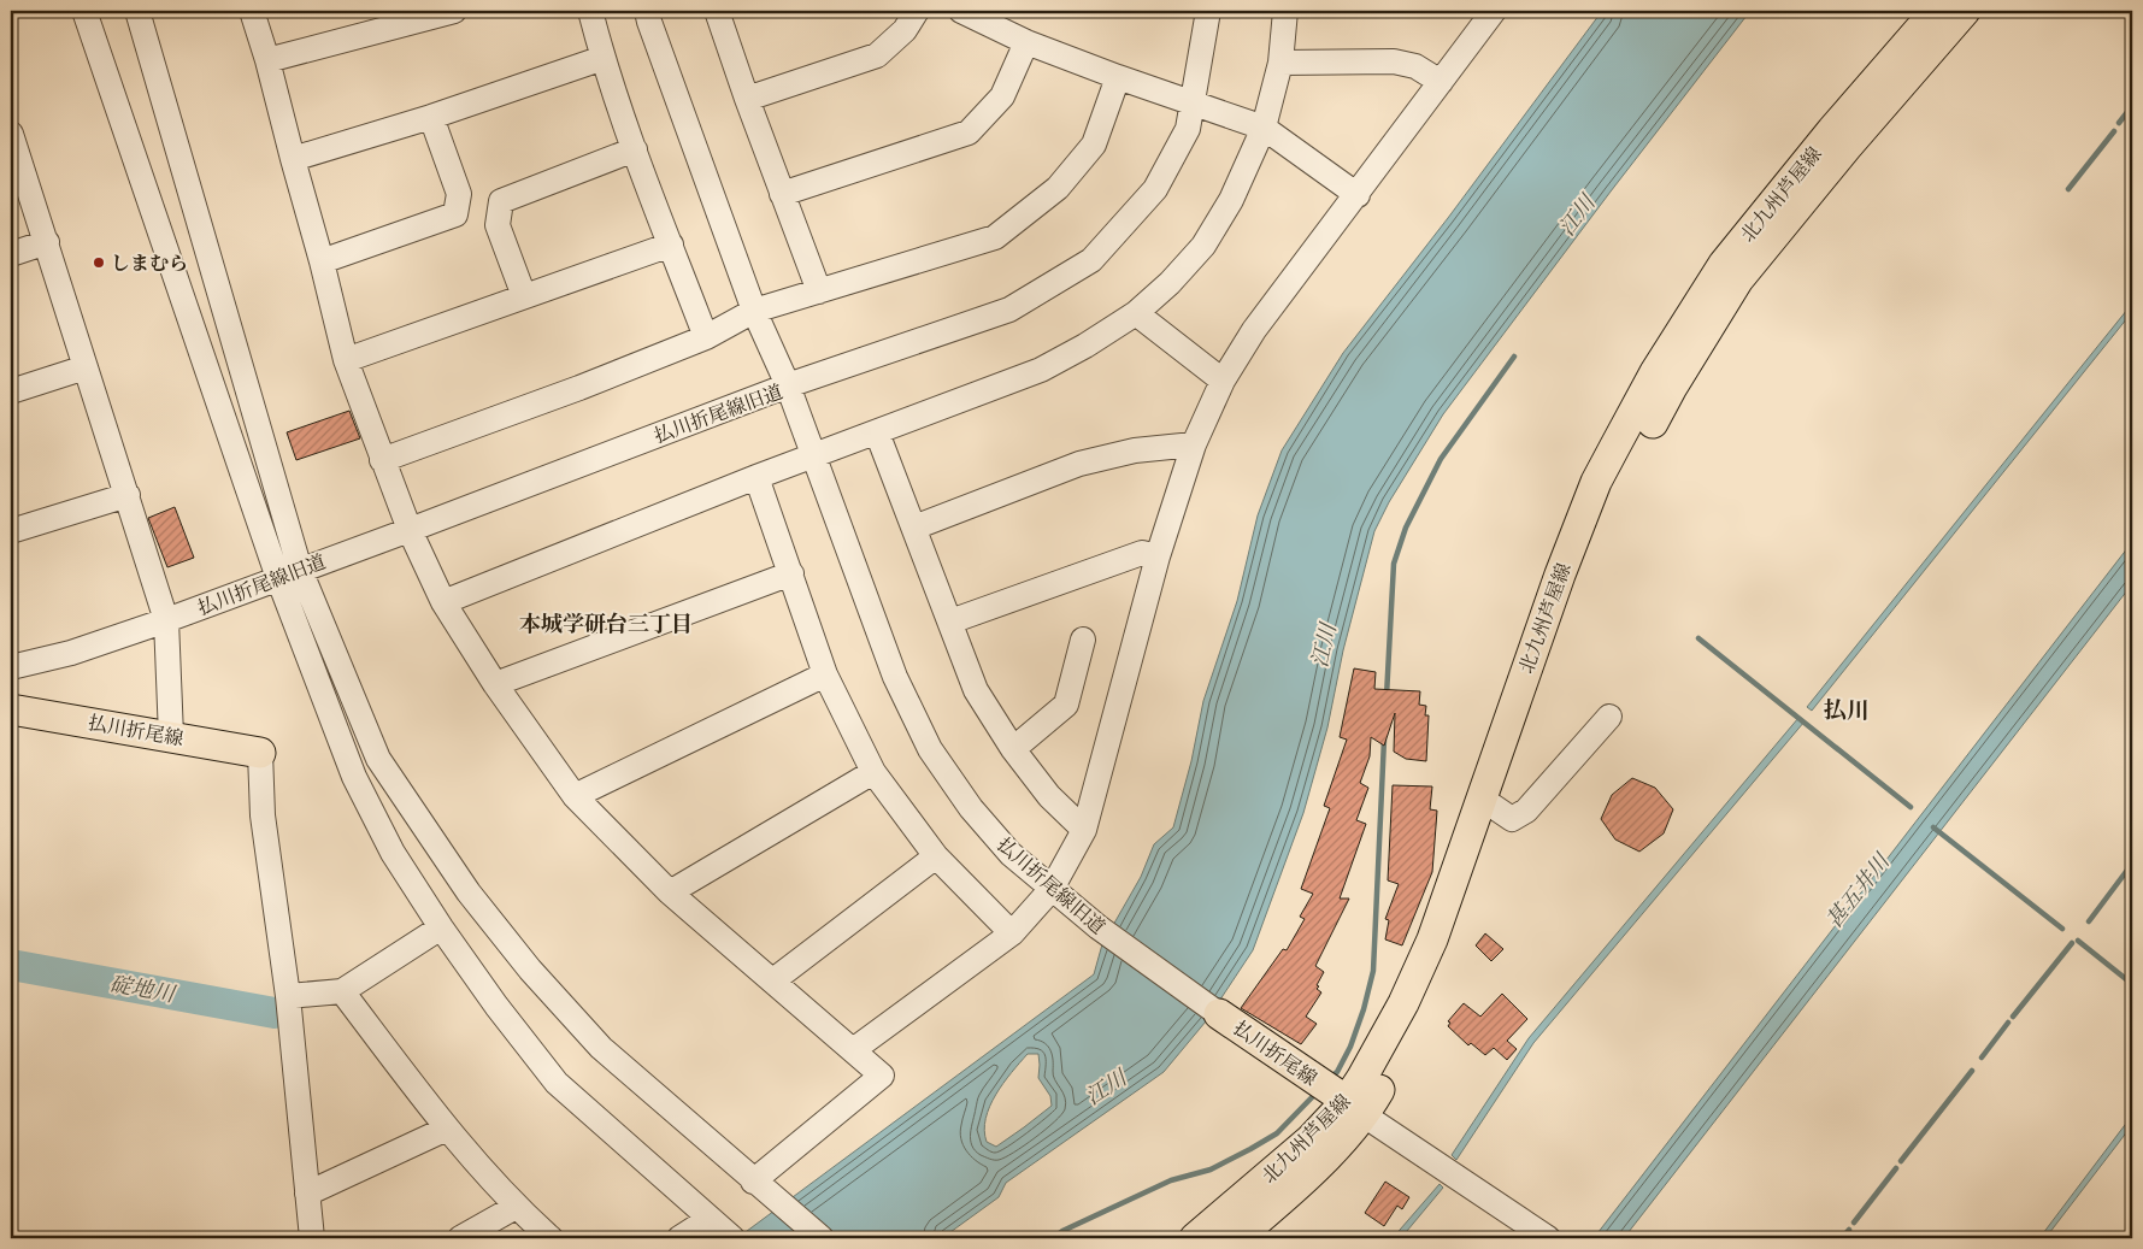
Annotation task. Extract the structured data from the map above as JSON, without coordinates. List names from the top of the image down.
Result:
{
  "streets": {
    "main road": ["北九州芦屋線", "払川折尾線"],
    "street": ["払川折尾線旧道"]
  },
  "crossings": [
    ["北九州芦屋線", "払川折尾線"],
    ["払川折尾線旧道", "払川折尾線"]
  ],
  "districts": ["本城学研台三丁目", "払川"],
  "water": ["江川", "甚五井川", "碇地川"],
  "places": ["しまむら"]
}
